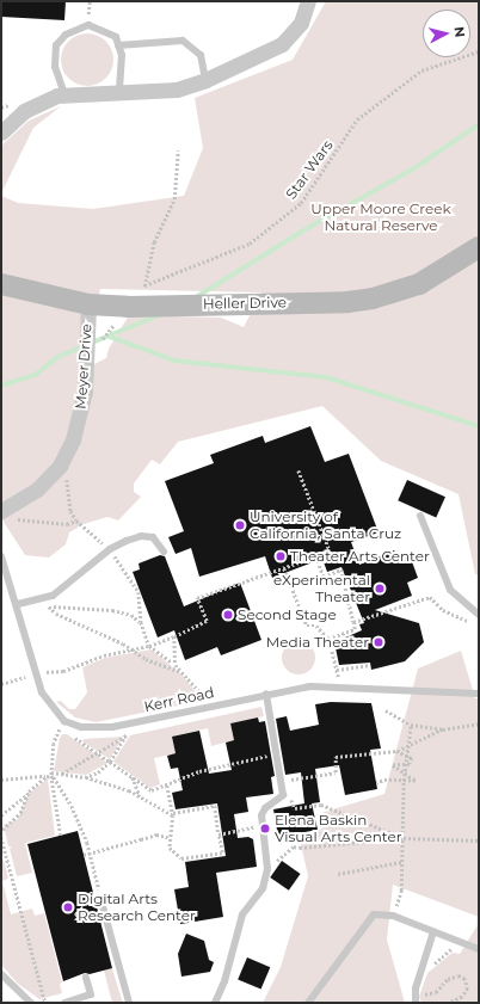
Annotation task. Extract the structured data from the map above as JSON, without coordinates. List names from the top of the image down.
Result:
{
  "streets": {
    "main road": ["Heller Drive"],
    "street": ["Meyer Drive"],
    "lane": ["Kerr Road"],
    "path": ["Star Wars"]
  },
  "crossings": [
    ["Star Wars", "Heller Drive"],
    ["Heller Drive", "Meyer Drive"]
  ],
  "parks": ["Upper Moore Creek Natural Reserve"],
  "places": [
    "University of California, Santa Cruz",
    "Theater Arts Center",
    "eXperimental Theater",
    "Second Stage",
    "Media Theater",
    "Elena Baskin Visual Arts Center",
    "Digital Arts Research Center"
  ],
  "north": "right"
}
